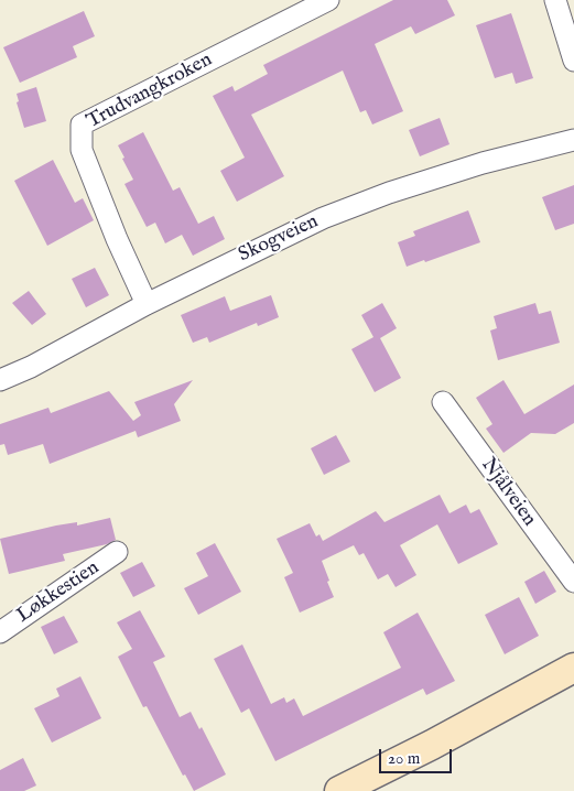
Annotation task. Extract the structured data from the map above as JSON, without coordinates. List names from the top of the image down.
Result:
{
  "streets": {
    "street": [
      "Trudvangkroken",
      "Skogveien",
      "Njålveien",
      "Løkkestien"
    ]
  },
  "crossings": [
    ["Trudvangkroken", "Skogveien"]
  ],
  "scale_bar": "20 m"
}
